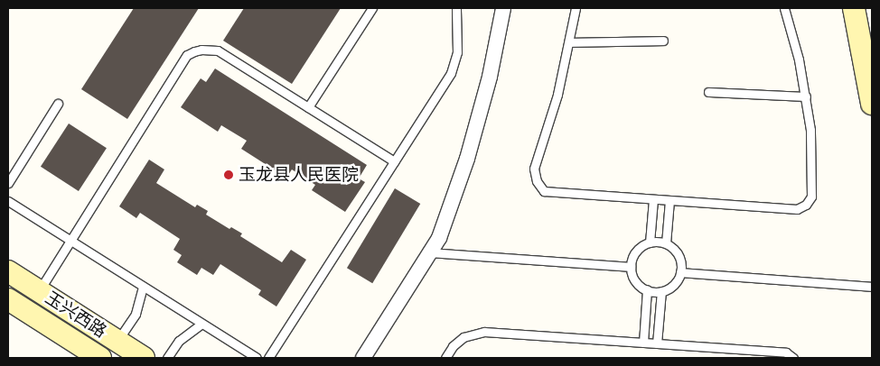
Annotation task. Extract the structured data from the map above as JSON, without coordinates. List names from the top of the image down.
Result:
{
  "streets": {
    "main road": ["玉兴西路"]
  },
  "places": ["玉龙县人民医院"]
}
